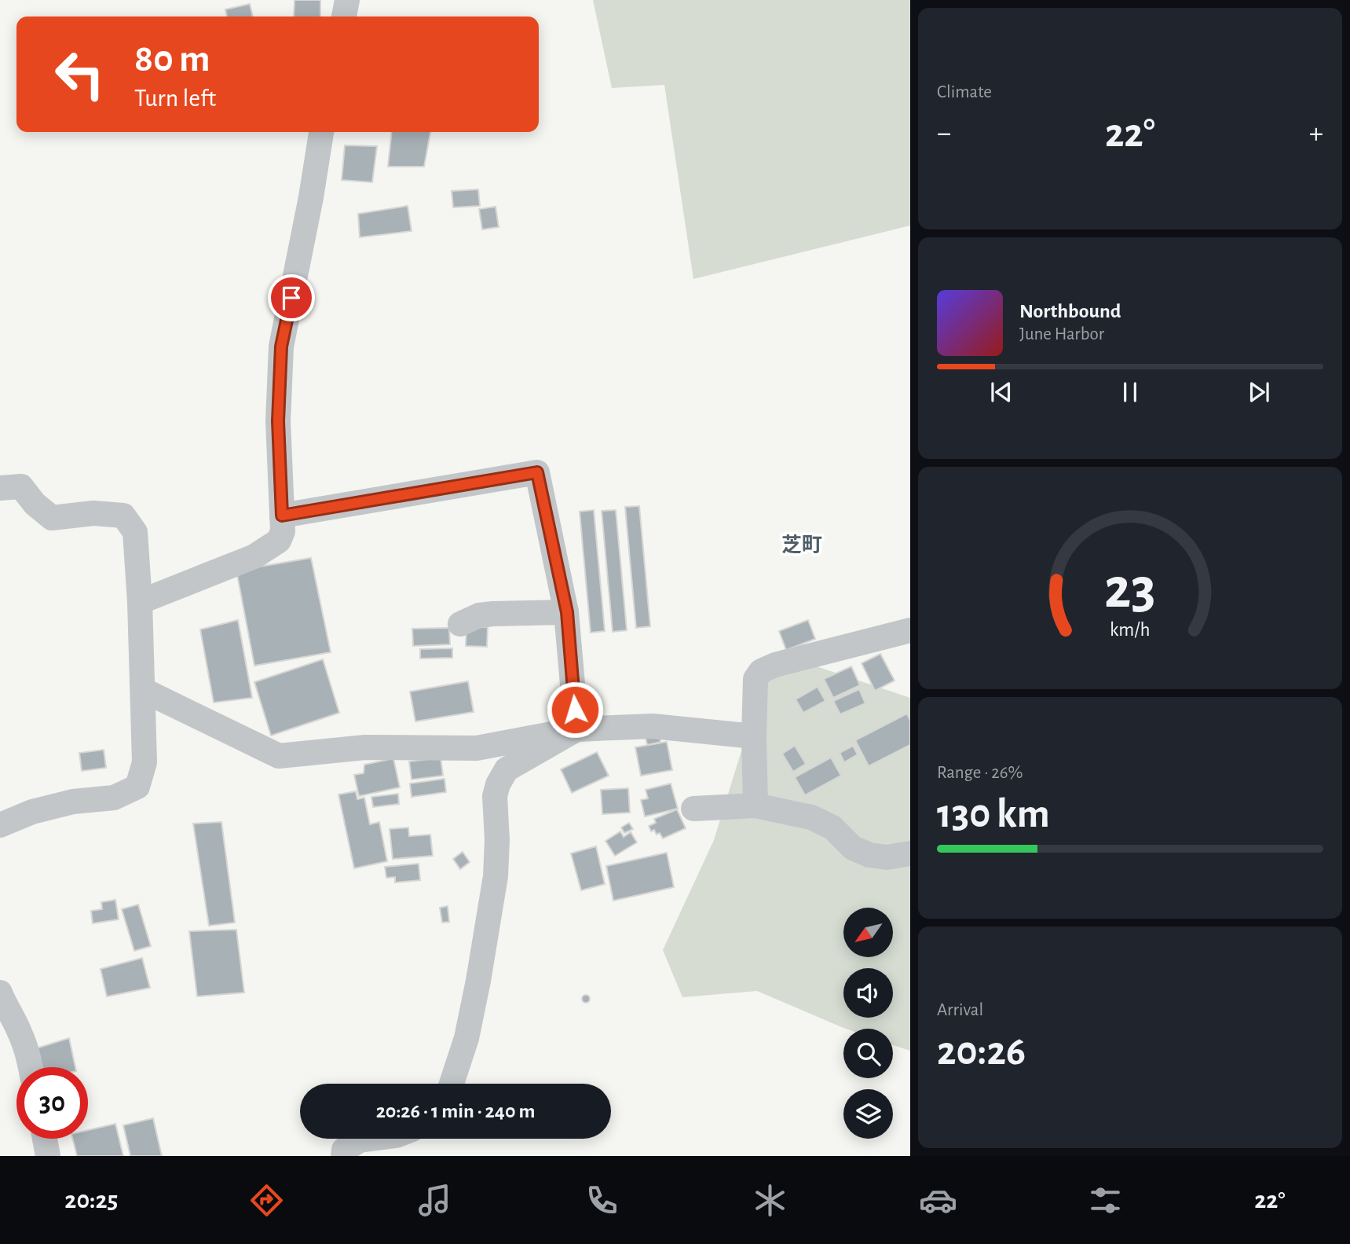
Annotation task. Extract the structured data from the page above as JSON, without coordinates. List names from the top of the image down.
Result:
{
  "districts": ["芝町"],
  "north": "bottom left",
  "page": {
    "tile": [
      "Climate",
      ["Range · 26%", "130 km"],
      ["Arrival", "20:26"]
    ],
    "turn": ["80 m", "Turn left"],
    "heat": ["−", "22°", "+"],
    "song": ["Northbound", "June Harbor"],
    "limit": "30",
    "trip": "20:26 · 1 min · 240 m",
    "tabs": ["20:25", "22°"],
    "gauge": ["23", "km/h"]
  }
}
